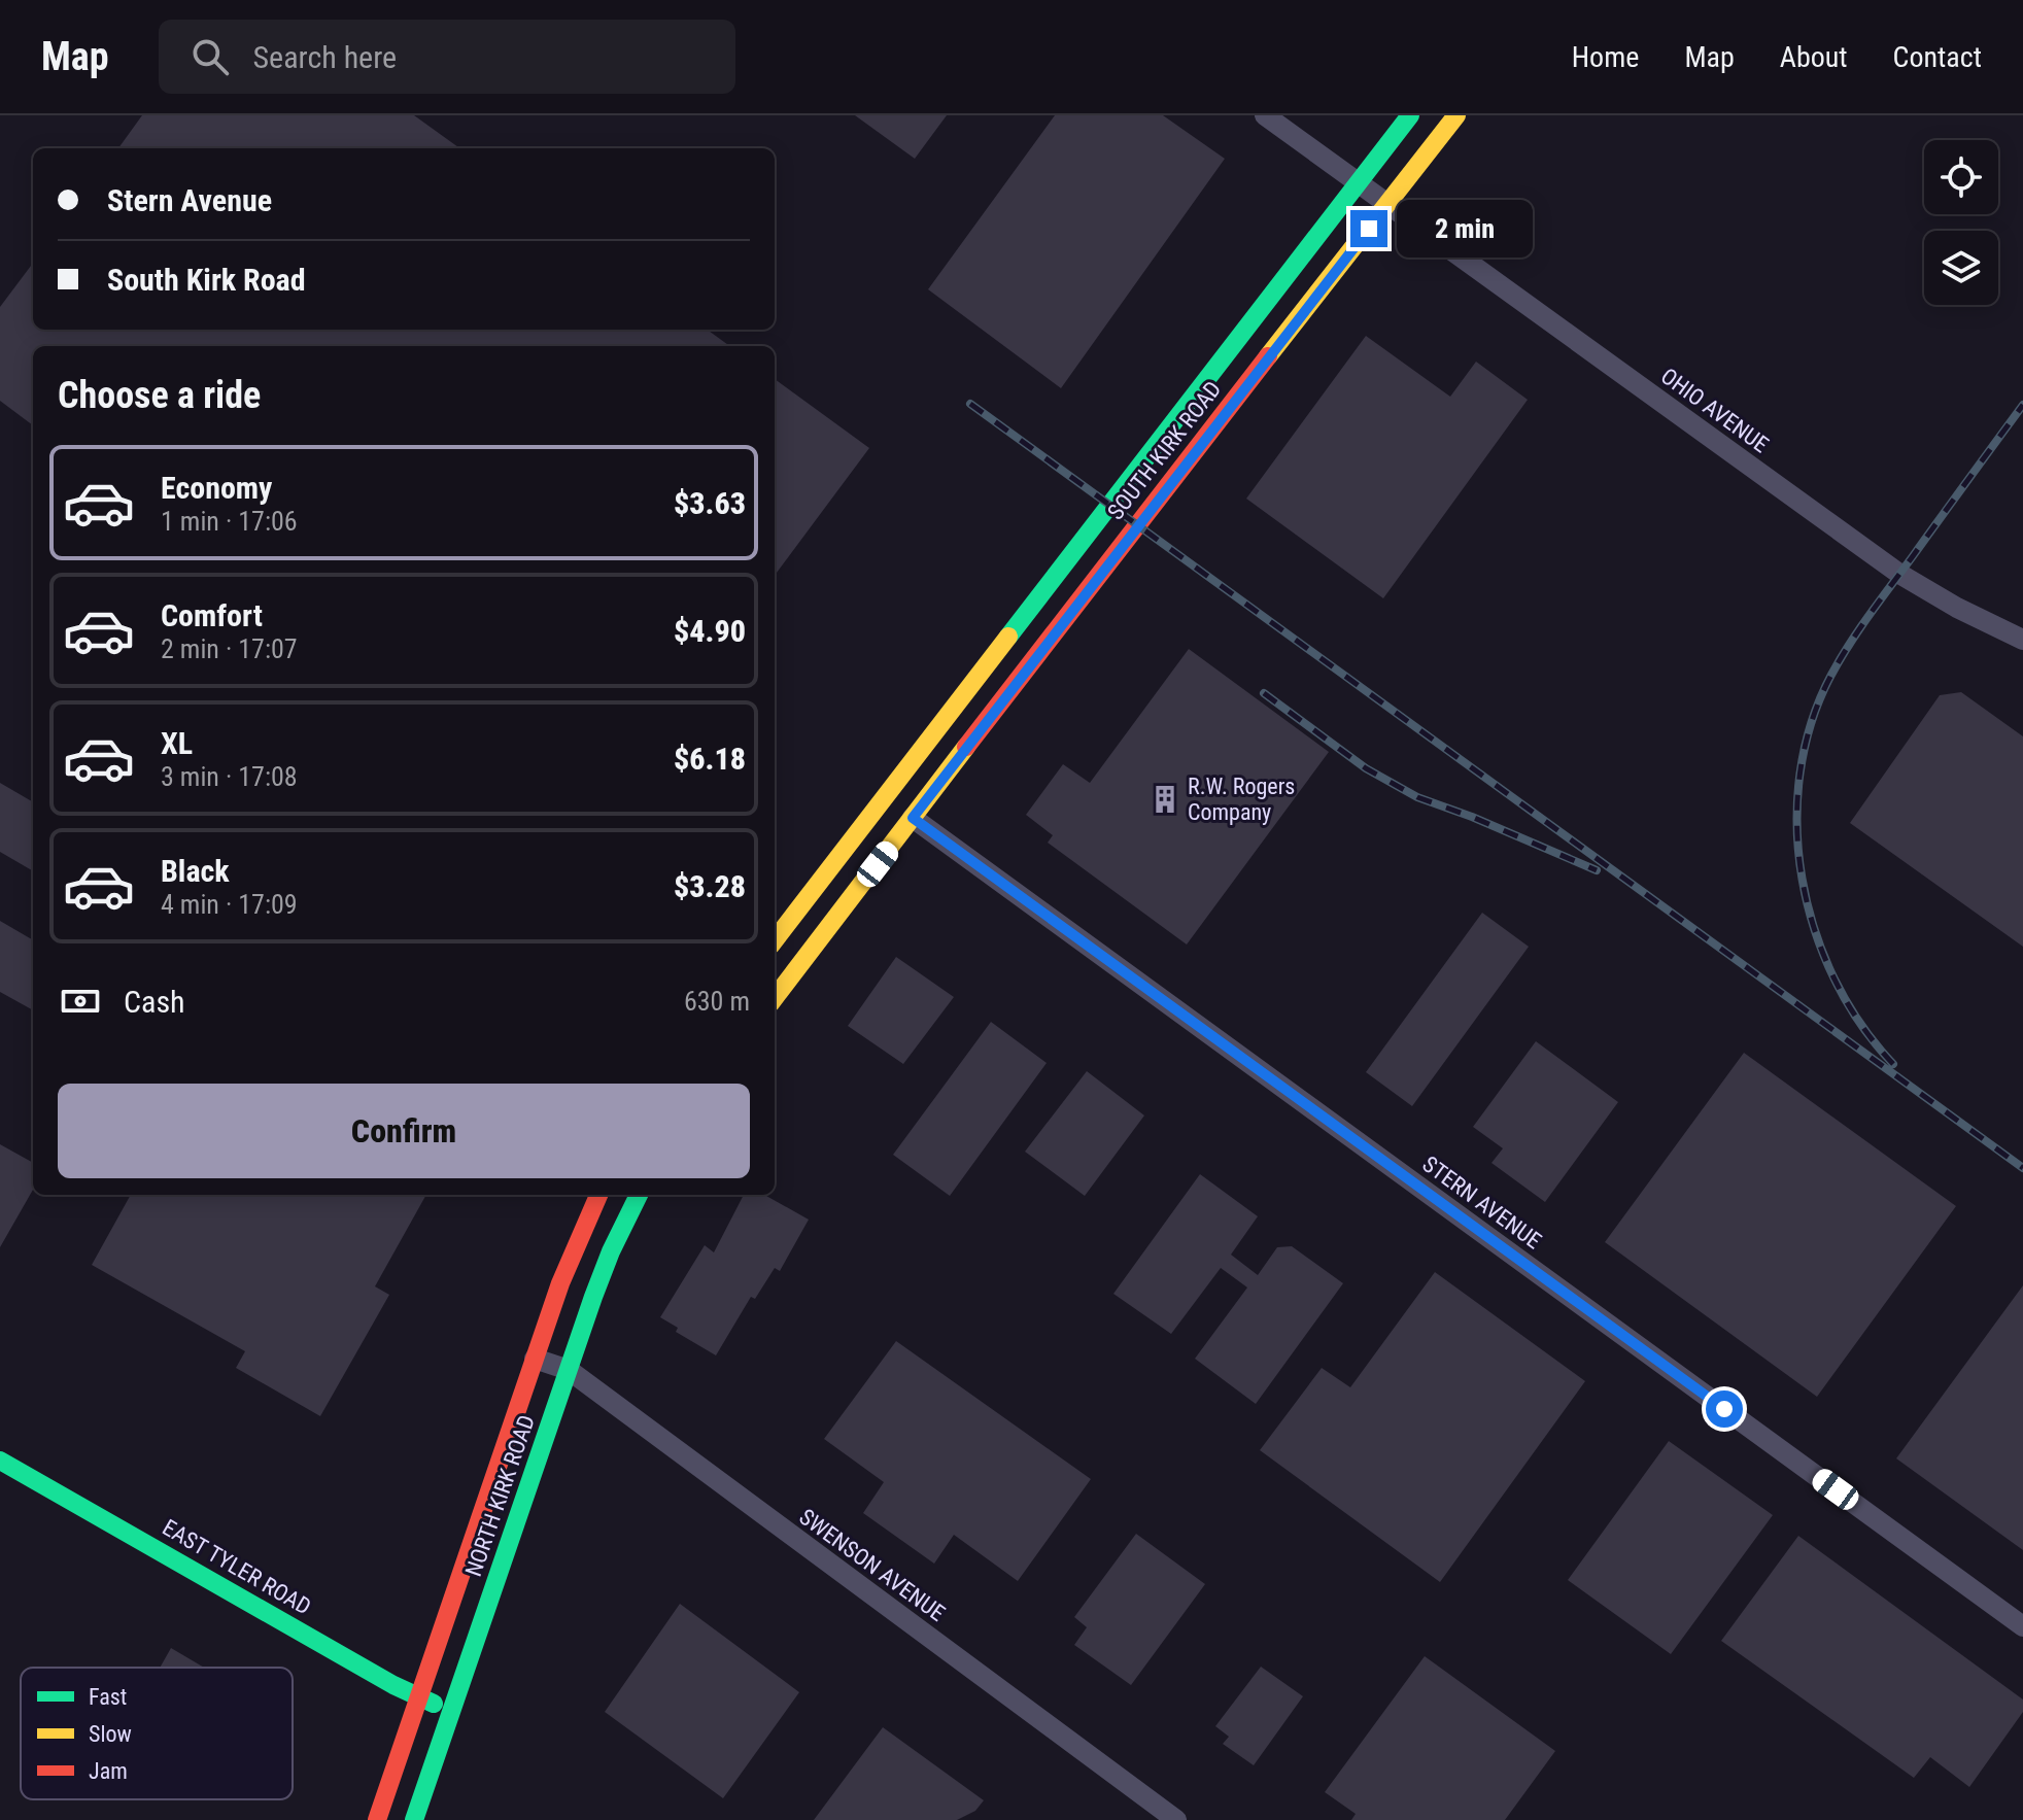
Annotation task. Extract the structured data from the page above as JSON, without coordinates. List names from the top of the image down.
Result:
{
  "streets": {
    "main road": ["SOUTH KIRK ROAD", "NORTH KIRK ROAD", "EAST TYLER ROAD"],
    "street": ["OHIO AVENUE", "STERN AVENUE", "SWENSON AVENUE"]
  },
  "crossings": [
    ["OHIO AVENUE", "SOUTH KIRK ROAD"],
    ["SOUTH KIRK ROAD", "STERN AVENUE"],
    ["NORTH KIRK ROAD", "SWENSON AVENUE"],
    ["NORTH KIRK ROAD", "EAST TYLER ROAD"]
  ],
  "places": {
    "building": ["R.W. Rogers Company"]
  },
  "legend": ["Fast", "Slow", "Jam"],
  "page": {
    "header": "Map",
    "search": "Search here",
    "nav": [
      "Home",
      "Map",
      "About",
      "Contact"
    ],
    "banner": ["Stern Avenue", "South Kirk Road"],
    "bubble": "2 min",
    "heading": "Choose a ride",
    "list": [
      {
        "name": "Economy",
        "note": "1 min · 17:06",
        "value": "$3.63"
      },
      {
        "name": "Comfort",
        "note": "2 min · 17:07",
        "value": "$4.90"
      },
      {
        "name": "XL",
        "note": "3 min · 17:08",
        "value": "$6.18"
      },
      {
        "name": "Black",
        "note": "4 min · 17:09",
        "value": "$3.28"
      }
    ],
    "pay": ["Cash", "630 m"],
    "buttons": "Confirm"
  }
}
